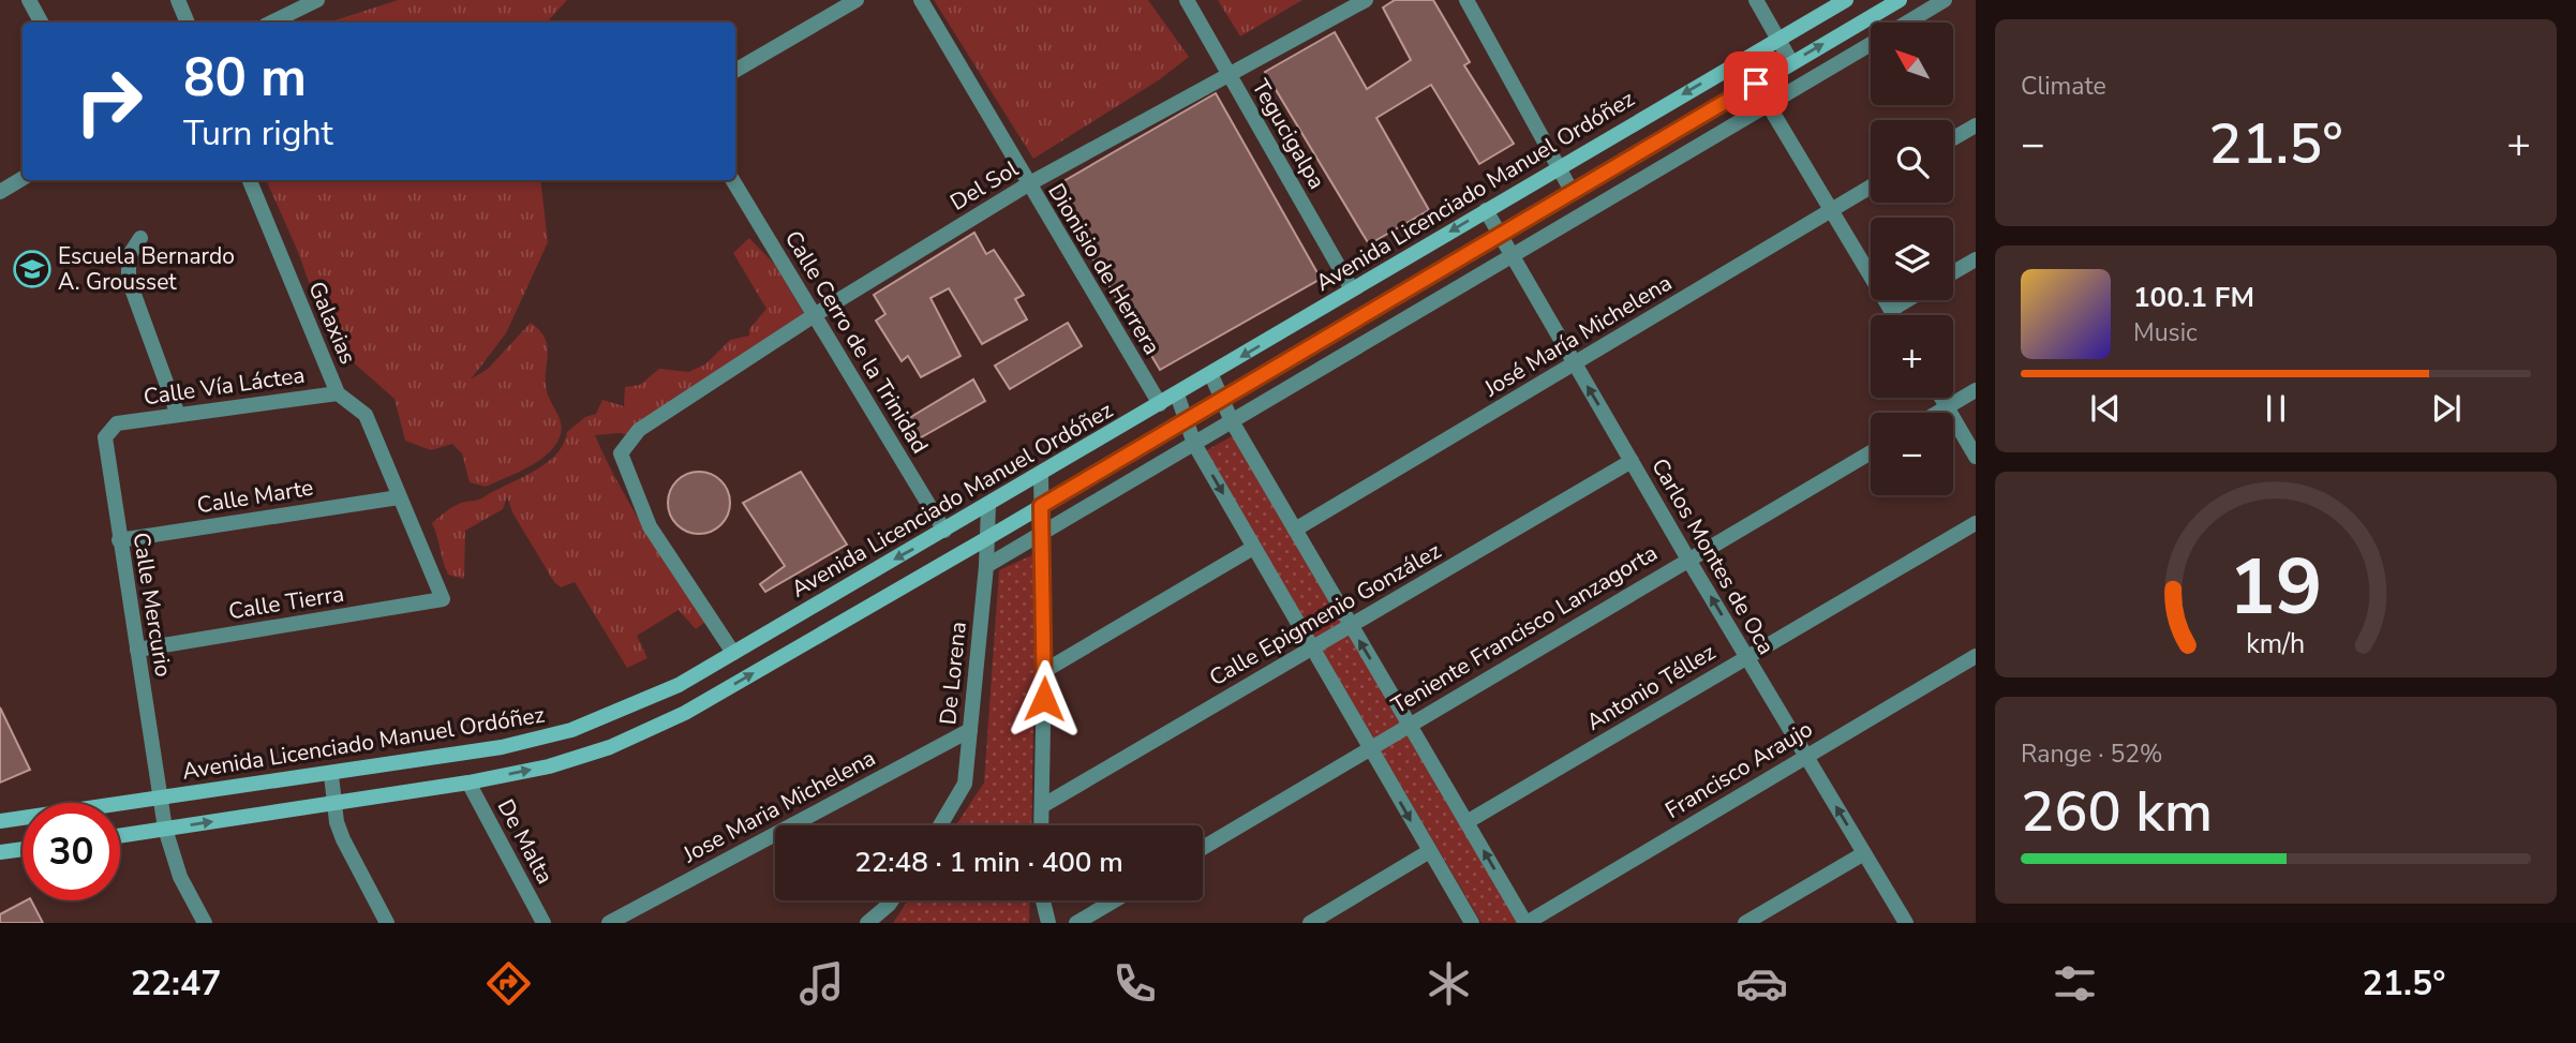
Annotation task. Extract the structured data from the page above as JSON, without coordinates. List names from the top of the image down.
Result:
{
  "streets": {
    "main road": ["Avenida Licenciado Manuel Ordóñez"],
    "street": [
      "Tegucigalpa",
      "Del Sol",
      "Dionisio de Herrera",
      "Galaxias",
      "José María Michelena",
      "Calle Cerro de la Trinidad",
      "Calle Vía Láctea",
      "Calle Marte",
      "Carlos Montes de Oca",
      "Calle Tierra",
      "Calle Mercurio",
      "Calle Epigmenio González",
      "Teniente Francisco Lanzagorta",
      "De Lorena",
      "Antonio Téllez",
      "Francisco Araujo",
      "Jose Maria Michelena",
      "De Malta"
    ]
  },
  "crossings": [
    ["Tegucigalpa", "Del Sol"],
    ["Tegucigalpa", "Avenida Licenciado Manuel Ordóñez"],
    ["Del Sol", "Avenida Licenciado Manuel Ordóñez"],
    ["Del Sol", "Dionisio de Herrera"],
    ["Del Sol", "Calle Cerro de la Trinidad"],
    ["Avenida Licenciado Manuel Ordóñez", "Dionisio de Herrera"],
    ["Avenida Licenciado Manuel Ordóñez", "Calle Cerro de la Trinidad"],
    ["Avenida Licenciado Manuel Ordóñez", "Carlos Montes de Oca"],
    ["Avenida Licenciado Manuel Ordóñez", "Calle Mercurio"],
    ["Avenida Licenciado Manuel Ordóñez", "De Lorena"],
    ["Galaxias", "Calle Vía Láctea"],
    ["Galaxias", "Calle Marte"],
    ["Galaxias", "Calle Tierra"],
    ["José María Michelena", "Carlos Montes de Oca"],
    ["Calle Vía Láctea", "Calle Mercurio"],
    ["Calle Marte", "Calle Mercurio"],
    ["Carlos Montes de Oca", "Calle Epigmenio González"],
    ["Carlos Montes de Oca", "Teniente Francisco Lanzagorta"],
    ["Carlos Montes de Oca", "Antonio Téllez"],
    ["Carlos Montes de Oca", "Francisco Araujo"],
    ["Calle Tierra", "Calle Mercurio"],
    ["De Lorena", "Jose Maria Michelena"]
  ],
  "one_way": ["Carlos Montes de Oca"],
  "places": {
    "school or university": ["Escuela Bernardo A. Grousset"]
  },
  "north": "top left",
  "page": {
    "tile": [
      "Climate",
      ["Range · 52%", "260 km"]
    ],
    "map_buttons": ["+", "−"],
    "turn": ["80 m", "Turn right"],
    "heat": ["−", "21.5°", "+"],
    "song": ["100.1 FM", "Music"],
    "limit": "30",
    "trip": "22:48 · 1 min · 400 m",
    "tabs": ["22:47", "21.5°"],
    "gauge": ["19", "km/h"]
  }
}
